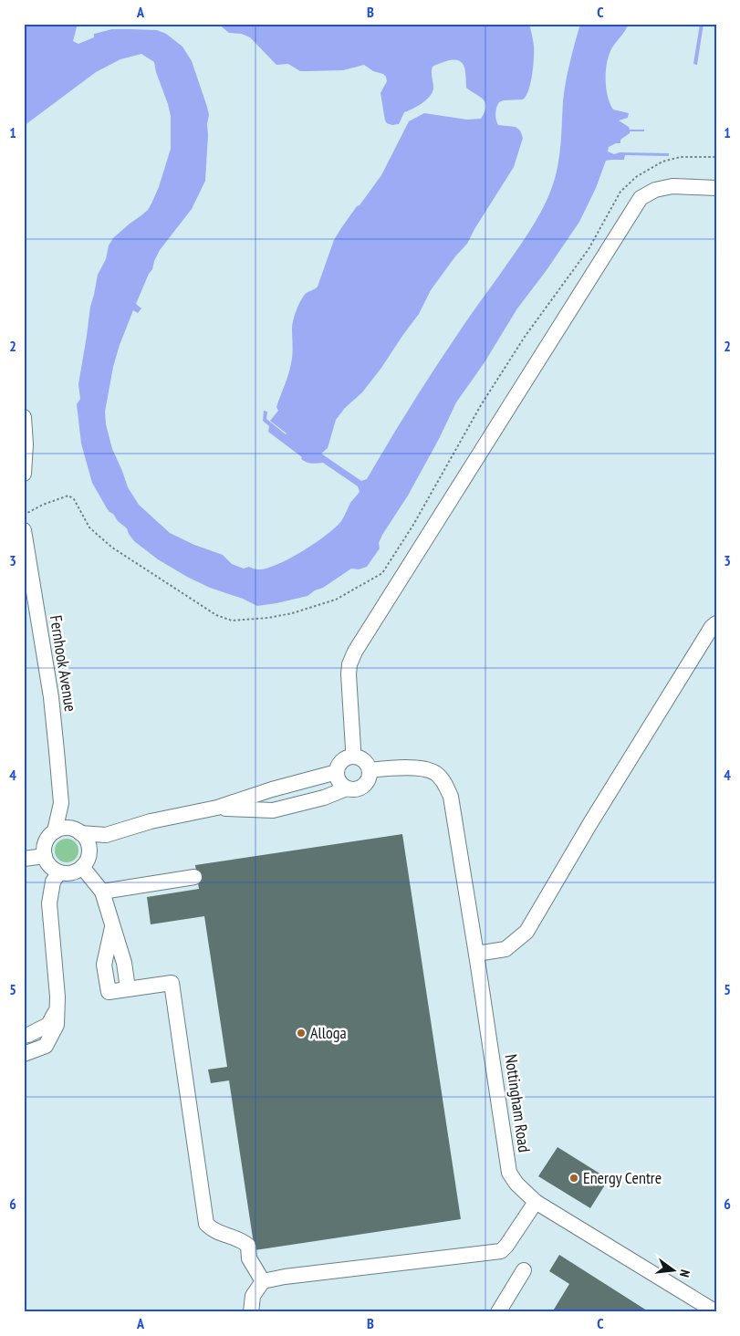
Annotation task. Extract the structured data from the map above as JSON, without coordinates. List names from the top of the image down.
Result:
{
  "streets": {
    "street": ["Fernhook Avenue", "Nottingham Road"]
  },
  "places": ["Alloga", "Energy Centre"],
  "north": "right",
  "grid": {
    "columns": ["A", "B", "C"],
    "rows": [
      "1",
      "2",
      "3",
      "4",
      "5",
      "6"
    ]
  }
}
